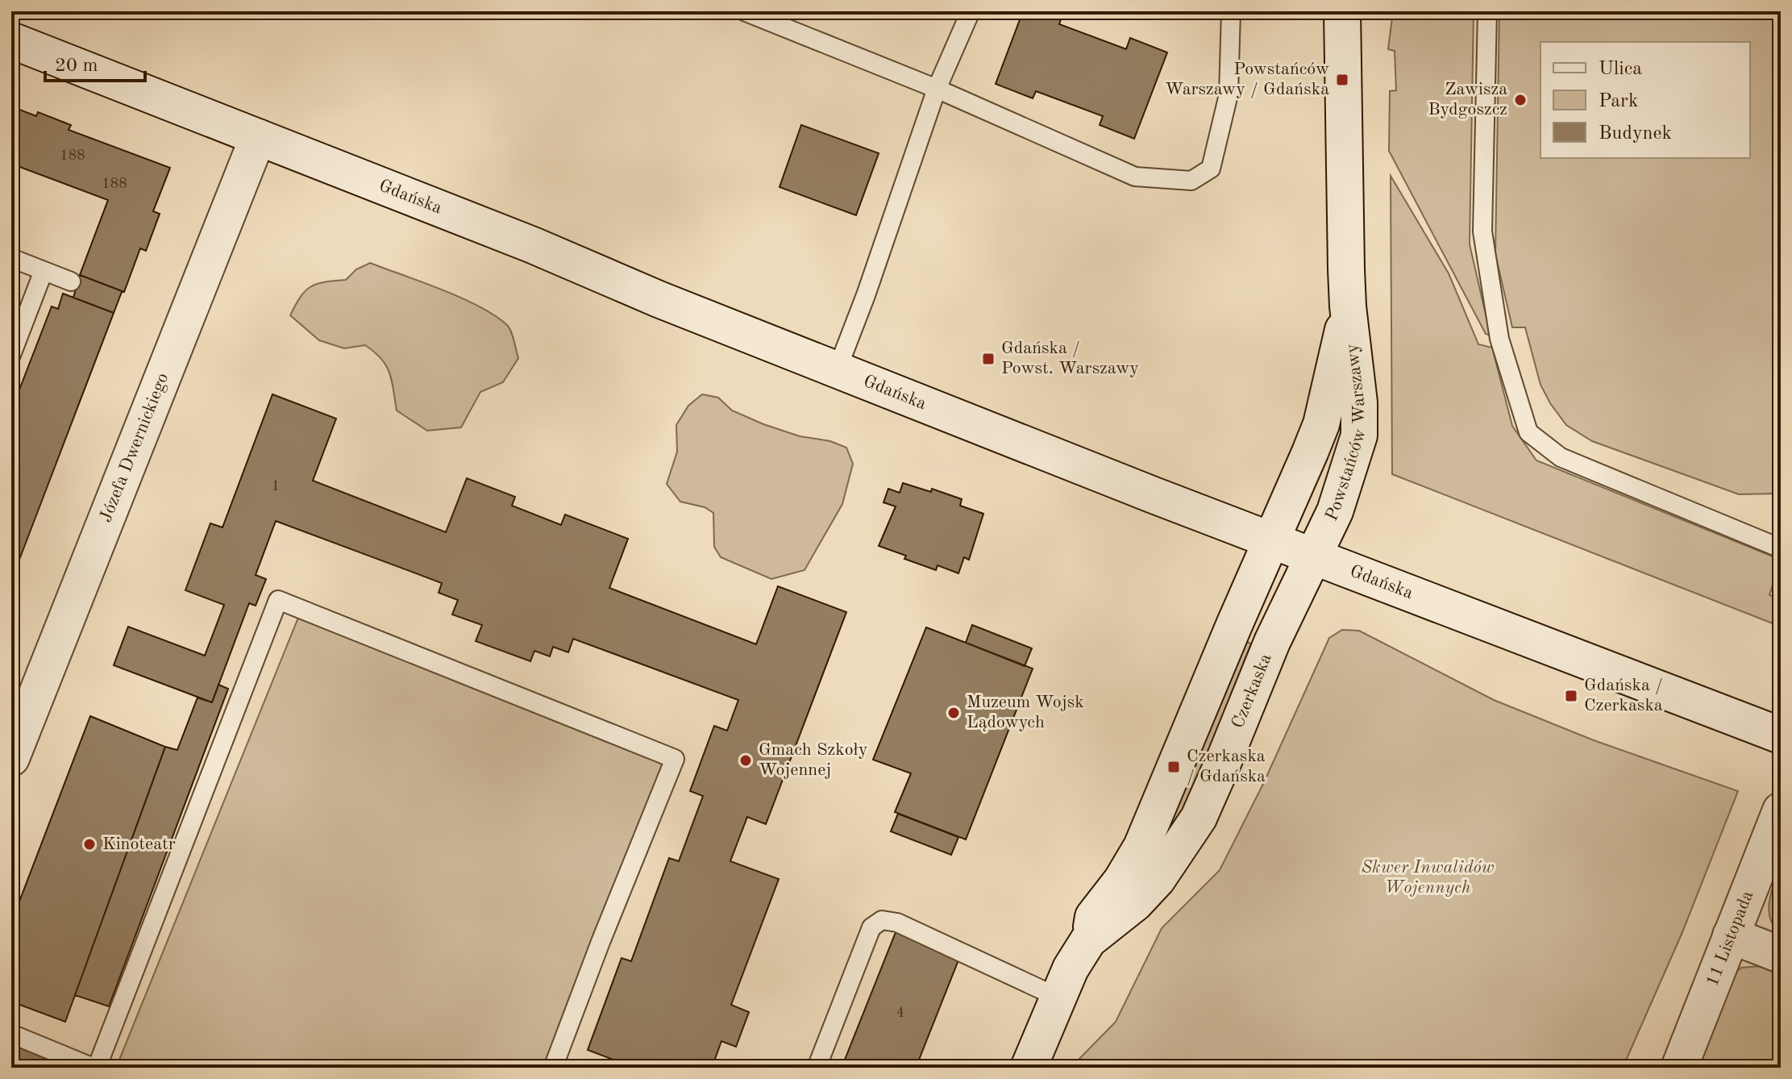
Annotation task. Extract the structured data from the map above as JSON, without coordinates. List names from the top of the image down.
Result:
{
  "streets": {
    "street": [
      "Gdańska",
      "Powstańców Warszawy",
      "Józefa Dwernickiego",
      "Czerkaska",
      "11 Listopada"
    ]
  },
  "crossings": [
    ["Gdańska", "Powstańców Warszawy"],
    ["Gdańska", "Józefa Dwernickiego"],
    ["Gdańska", "Czerkaska"],
    ["Powstańców Warszawy", "Czerkaska"]
  ],
  "parks": ["Skwer Inwalidów Wojennych"],
  "places": {
    "transit": [
      "Powstańców Warszawy / Gdańska",
      "Gdańska / Powst. Warszawy",
      "Gdańska / Czerkaska",
      "Czerkaska / Gdańska"
    ],
    "other": [
      "Zawisza Bydgoszcz",
      "Muzeum Wojsk Lądowych",
      "Gmach Szkoły Wojennej",
      "Kinoteatr"
    ]
  },
  "house_numbers": [
    "188",
    "188",
    "1",
    "4"
  ],
  "legend": ["Ulica", "Park", "Budynek"],
  "scale_bar": "20 m"
}
